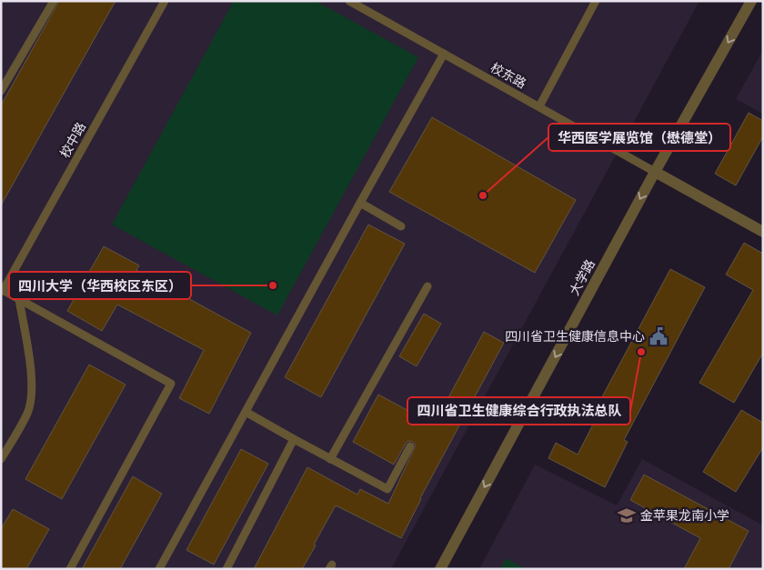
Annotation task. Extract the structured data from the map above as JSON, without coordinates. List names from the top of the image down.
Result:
{
  "streets": {
    "street": ["大学路"],
    "lane": ["校东路", "校中路"]
  },
  "crossings": [
    ["校东路", "大学路"]
  ],
  "one_way": ["大学路"],
  "places": {
    "other": ["华西医学展览馆（懋德堂）", "四川大学（华西校区东区）", "四川省卫生健康综合行政执法总队"],
    "public building": ["四川省卫生健康信息中心"],
    "school or university": ["金苹果龙南小学"]
  }
}
